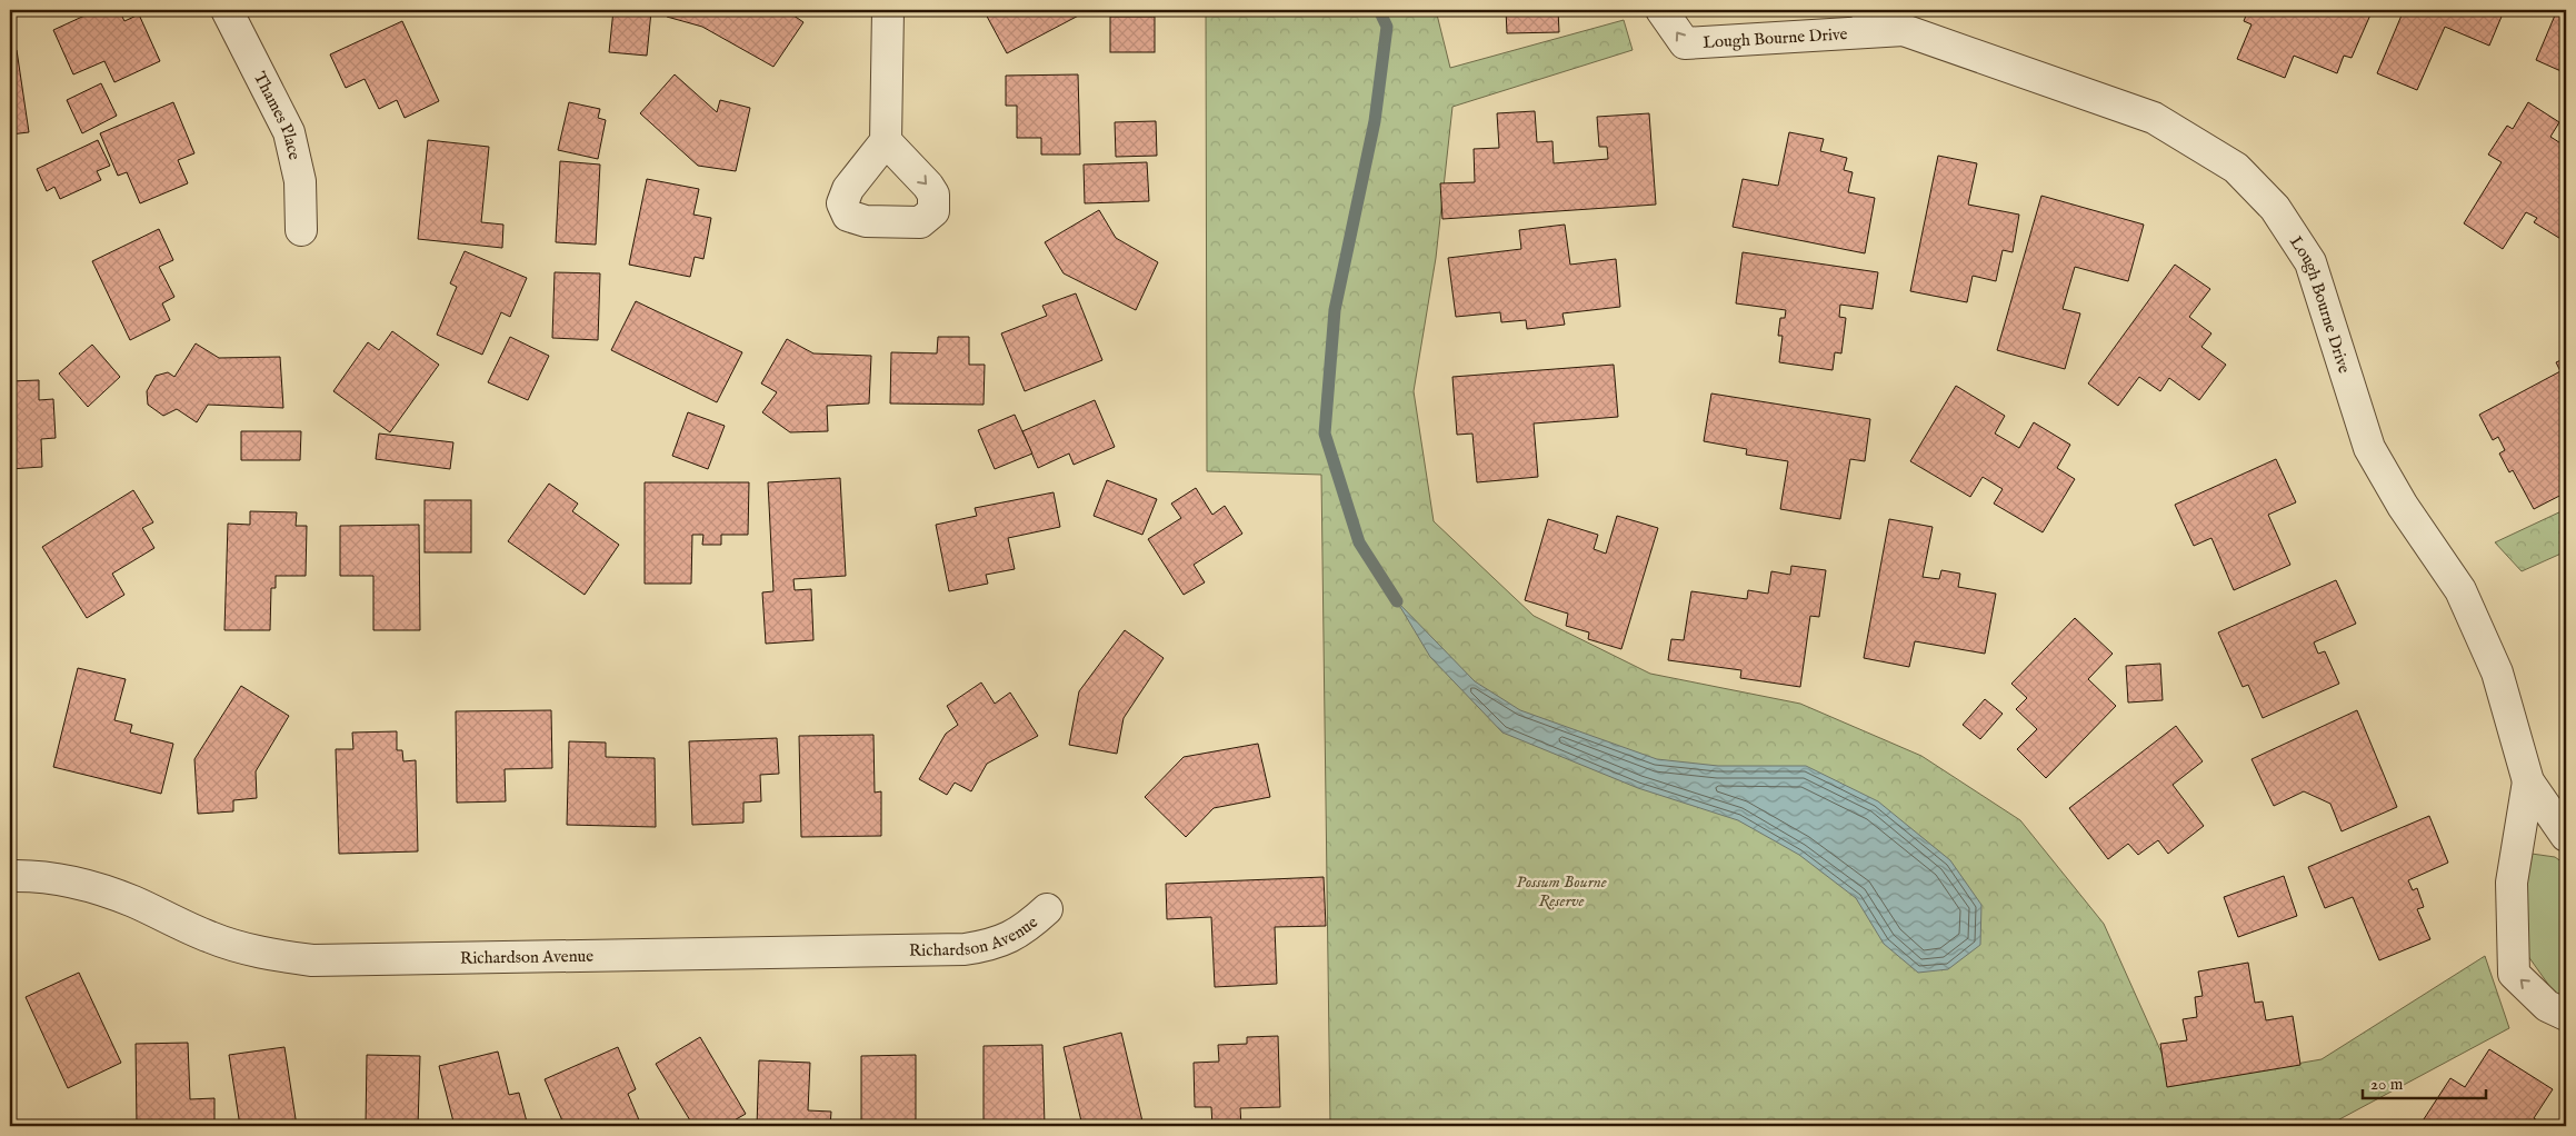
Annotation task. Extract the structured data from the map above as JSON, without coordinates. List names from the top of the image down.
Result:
{
  "streets": {
    "street": ["Lough Bourne Drive", "Thames Place", "Richardson Avenue"]
  },
  "parks": ["Possum Bourne Reserve"],
  "scale_bar": "20 m"
}
